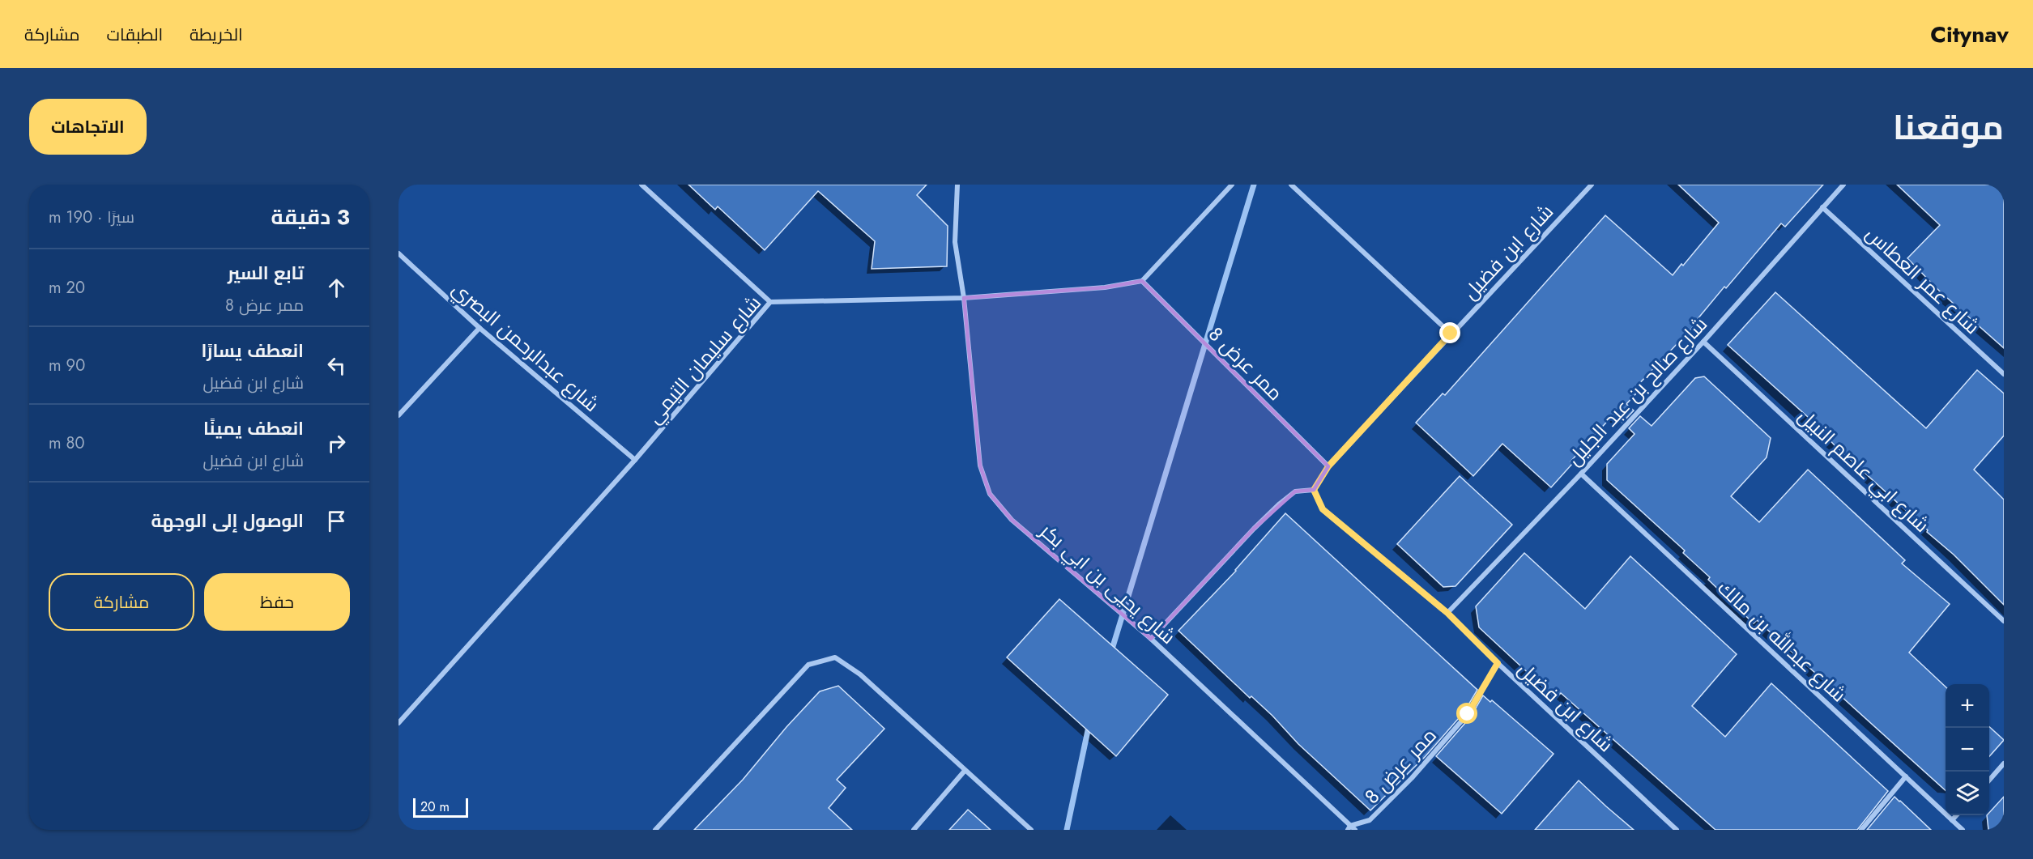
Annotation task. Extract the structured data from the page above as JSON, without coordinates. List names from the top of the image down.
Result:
{
  "streets": {
    "street": [
      "شارع ابن فضيل",
      "شارع عمر العطاس",
      "شارع عبدالرحمن البصري",
      "شارع سليمان التيمي",
      "ممر عرض 8",
      "شارع صالح بن عبد الجليل",
      "شارع ابي عاصم النبيل",
      "شارع يحيى بن ابي بكر",
      "شارع عبدالله بن مالك"
    ]
  },
  "crossings": [
    ["شارع ابن فضيل", "ممر عرض 8"],
    ["شارع ابن فضيل", "شارع صالح بن عبد الجليل"],
    ["شارع عمر العطاس", "شارع صالح بن عبد الجليل"],
    ["شارع عبدالرحمن البصري", "شارع سليمان التيمي"],
    ["شارع سليمان التيمي", "ممر عرض 8"],
    ["شارع سليمان التيمي", "شارع يحيى بن ابي بكر"],
    ["ممر عرض 8", "شارع يحيى بن ابي بكر"],
    ["شارع صالح بن عبد الجليل", "شارع ابي عاصم النبيل"],
    ["شارع صالح بن عبد الجليل", "شارع عبدالله بن مالك"]
  ],
  "scale_bar": "20 m",
  "page": {
    "header": "Citynav",
    "nav": ["الخريطة", "الطبقات", "مشاركة"],
    "title": "موقعنا",
    "buttons": [
      "الاتجاهات",
      ["حفظ", "مشاركة"]
    ],
    "heading": ["3 دقيقة", "سيرًا · 190 m"],
    "list": [
      ["تابع السير", "ممر عرض 8", "20 m"],
      ["انعطف يسارًا", "شارع ابن فضيل", "90 m"],
      ["انعطف يمينًا", "شارع ابن فضيل", "80 m"],
      "الوصول إلى الوجهة"
    ],
    "map_buttons": ["+", "−"],
    "scale": "20 m"
  }
}
